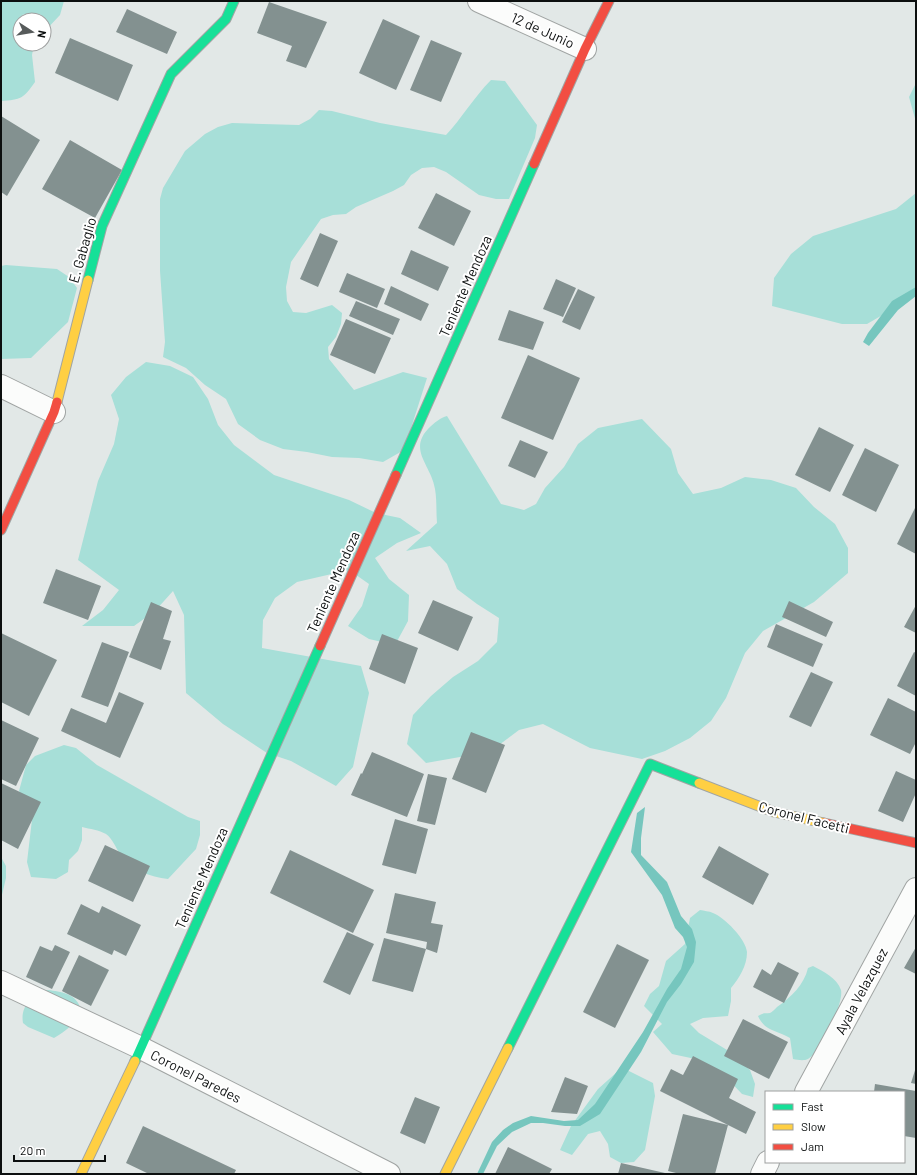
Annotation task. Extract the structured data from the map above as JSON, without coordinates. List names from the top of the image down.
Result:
{
  "streets": {
    "street": [
      "12 de Junio",
      "E. Gabaglio",
      "Teniente Mendoza",
      "Coronel Facetti",
      "Ayala Velazquez",
      "Coronel Paredes"
    ]
  },
  "crossings": [
    ["12 de Junio", "Teniente Mendoza"],
    ["Teniente Mendoza", "Coronel Paredes"]
  ],
  "legend": ["Fast", "Slow", "Jam"],
  "scale_bar": "20 m",
  "north": "right"
}
